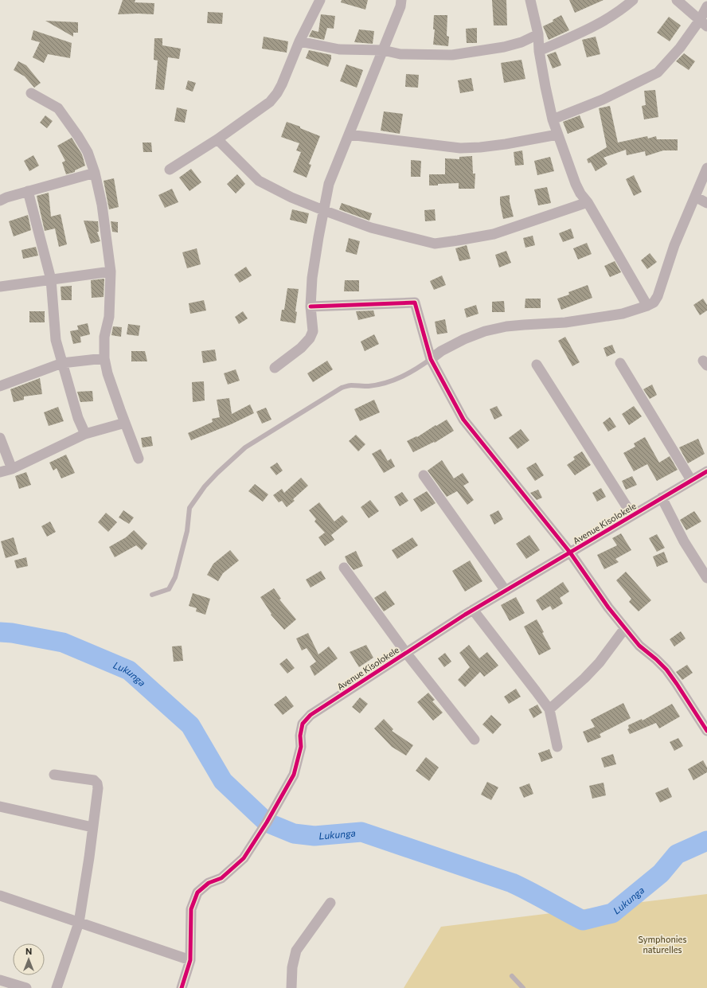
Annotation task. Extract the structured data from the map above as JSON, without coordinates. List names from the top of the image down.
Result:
{
  "streets": {
    "street": ["Avenue Kisolokele"]
  },
  "water": ["Lukunga"],
  "parks": ["Symphonies naturelles"],
  "north": "top"
}
